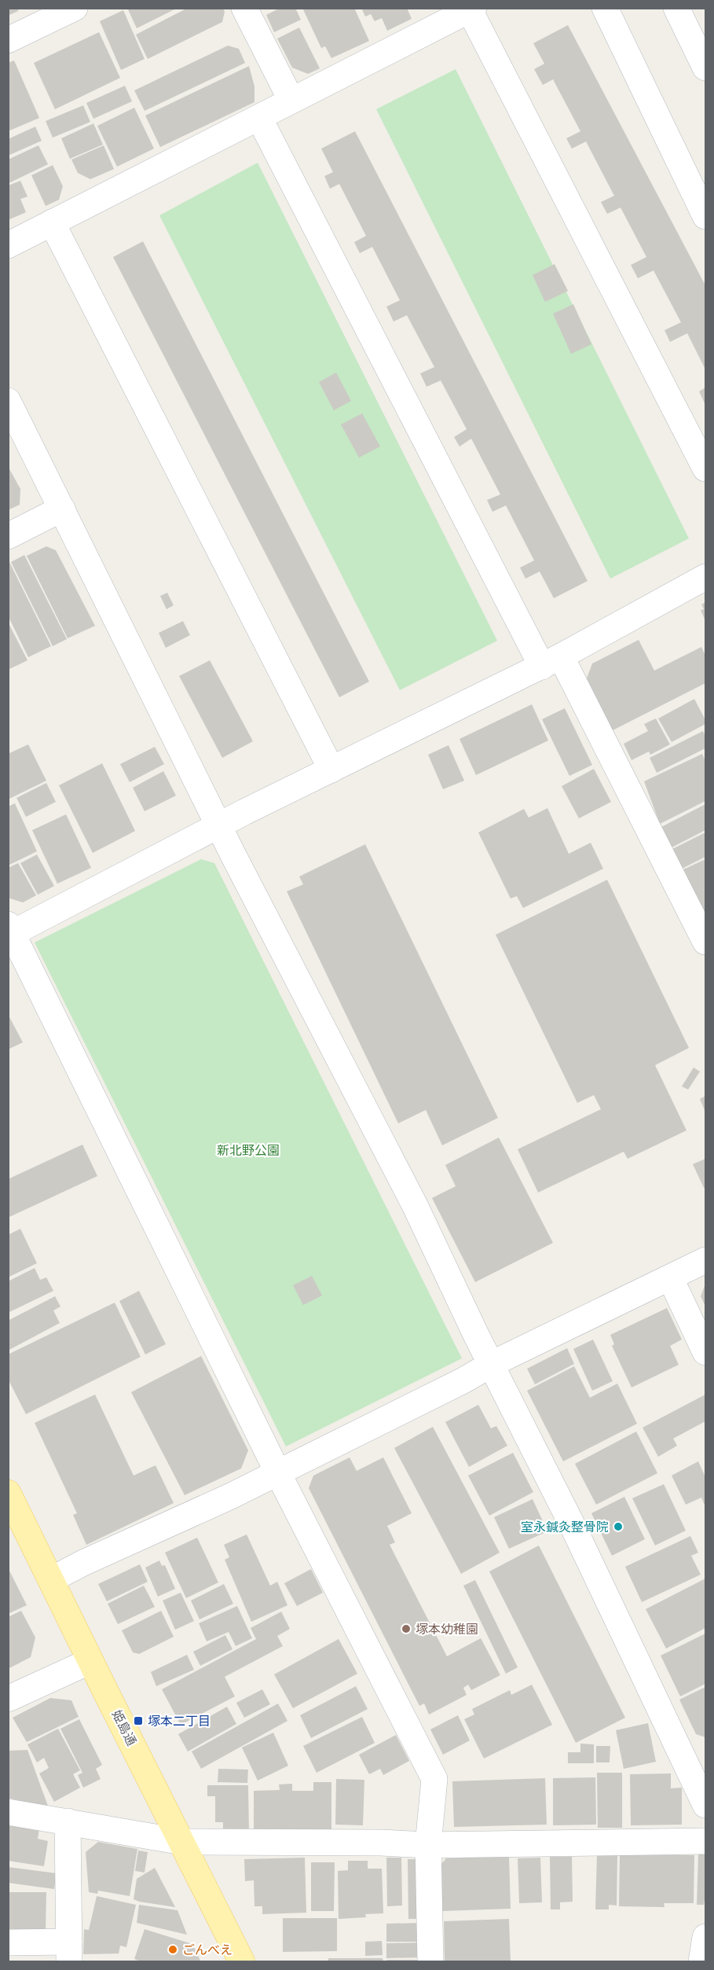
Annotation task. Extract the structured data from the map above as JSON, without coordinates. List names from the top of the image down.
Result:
{
  "streets": {
    "main road": ["姫島通"]
  },
  "parks": ["新北野公園"],
  "places": {
    "other": ["室永鍼灸整骨院", "塚本幼稚園", "ごんべえ"],
    "transit": ["塚本二丁目"]
  }
}
